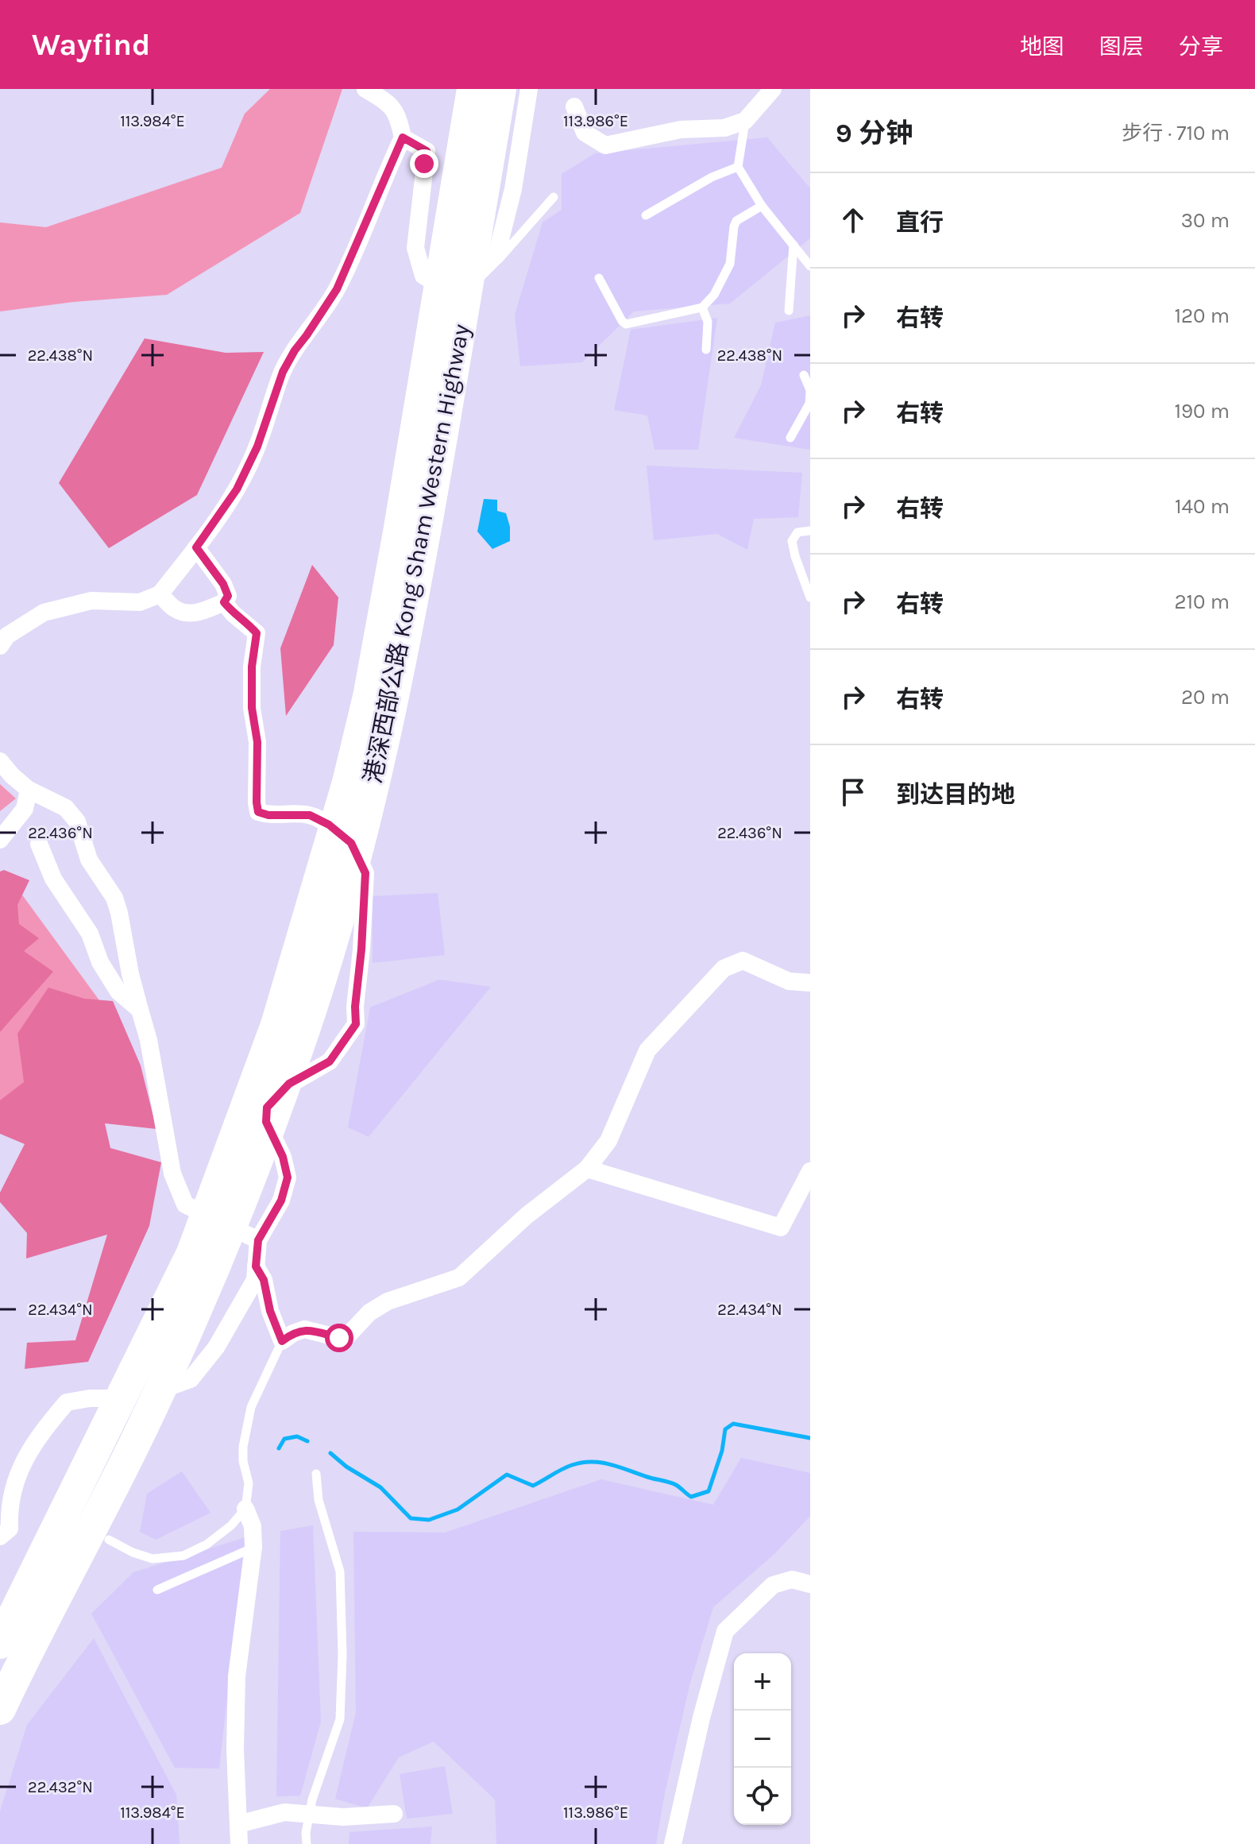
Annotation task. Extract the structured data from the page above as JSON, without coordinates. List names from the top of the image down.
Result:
{
  "streets": {
    "highway": ["港深西部公路 Kong Sham Western Highway"]
  },
  "page": {
    "header": "Wayfind",
    "nav": ["地图", "图层", "分享"],
    "heading": ["9 分钟", "步行 · 710 m"],
    "list": [
      ["直行", "30 m"],
      ["右转", "120 m"],
      ["右转", "190 m"],
      ["右转", "140 m"],
      ["右转", "210 m"],
      ["右转", "20 m"],
      "到达目的地"
    ],
    "map_buttons": ["+", "−"]
  },
  "coordinates": [
    "113.984°E",
    "113.986°E",
    "22.438°N",
    "22.436°N",
    "22.434°N",
    "22.432°N"
  ]
}
